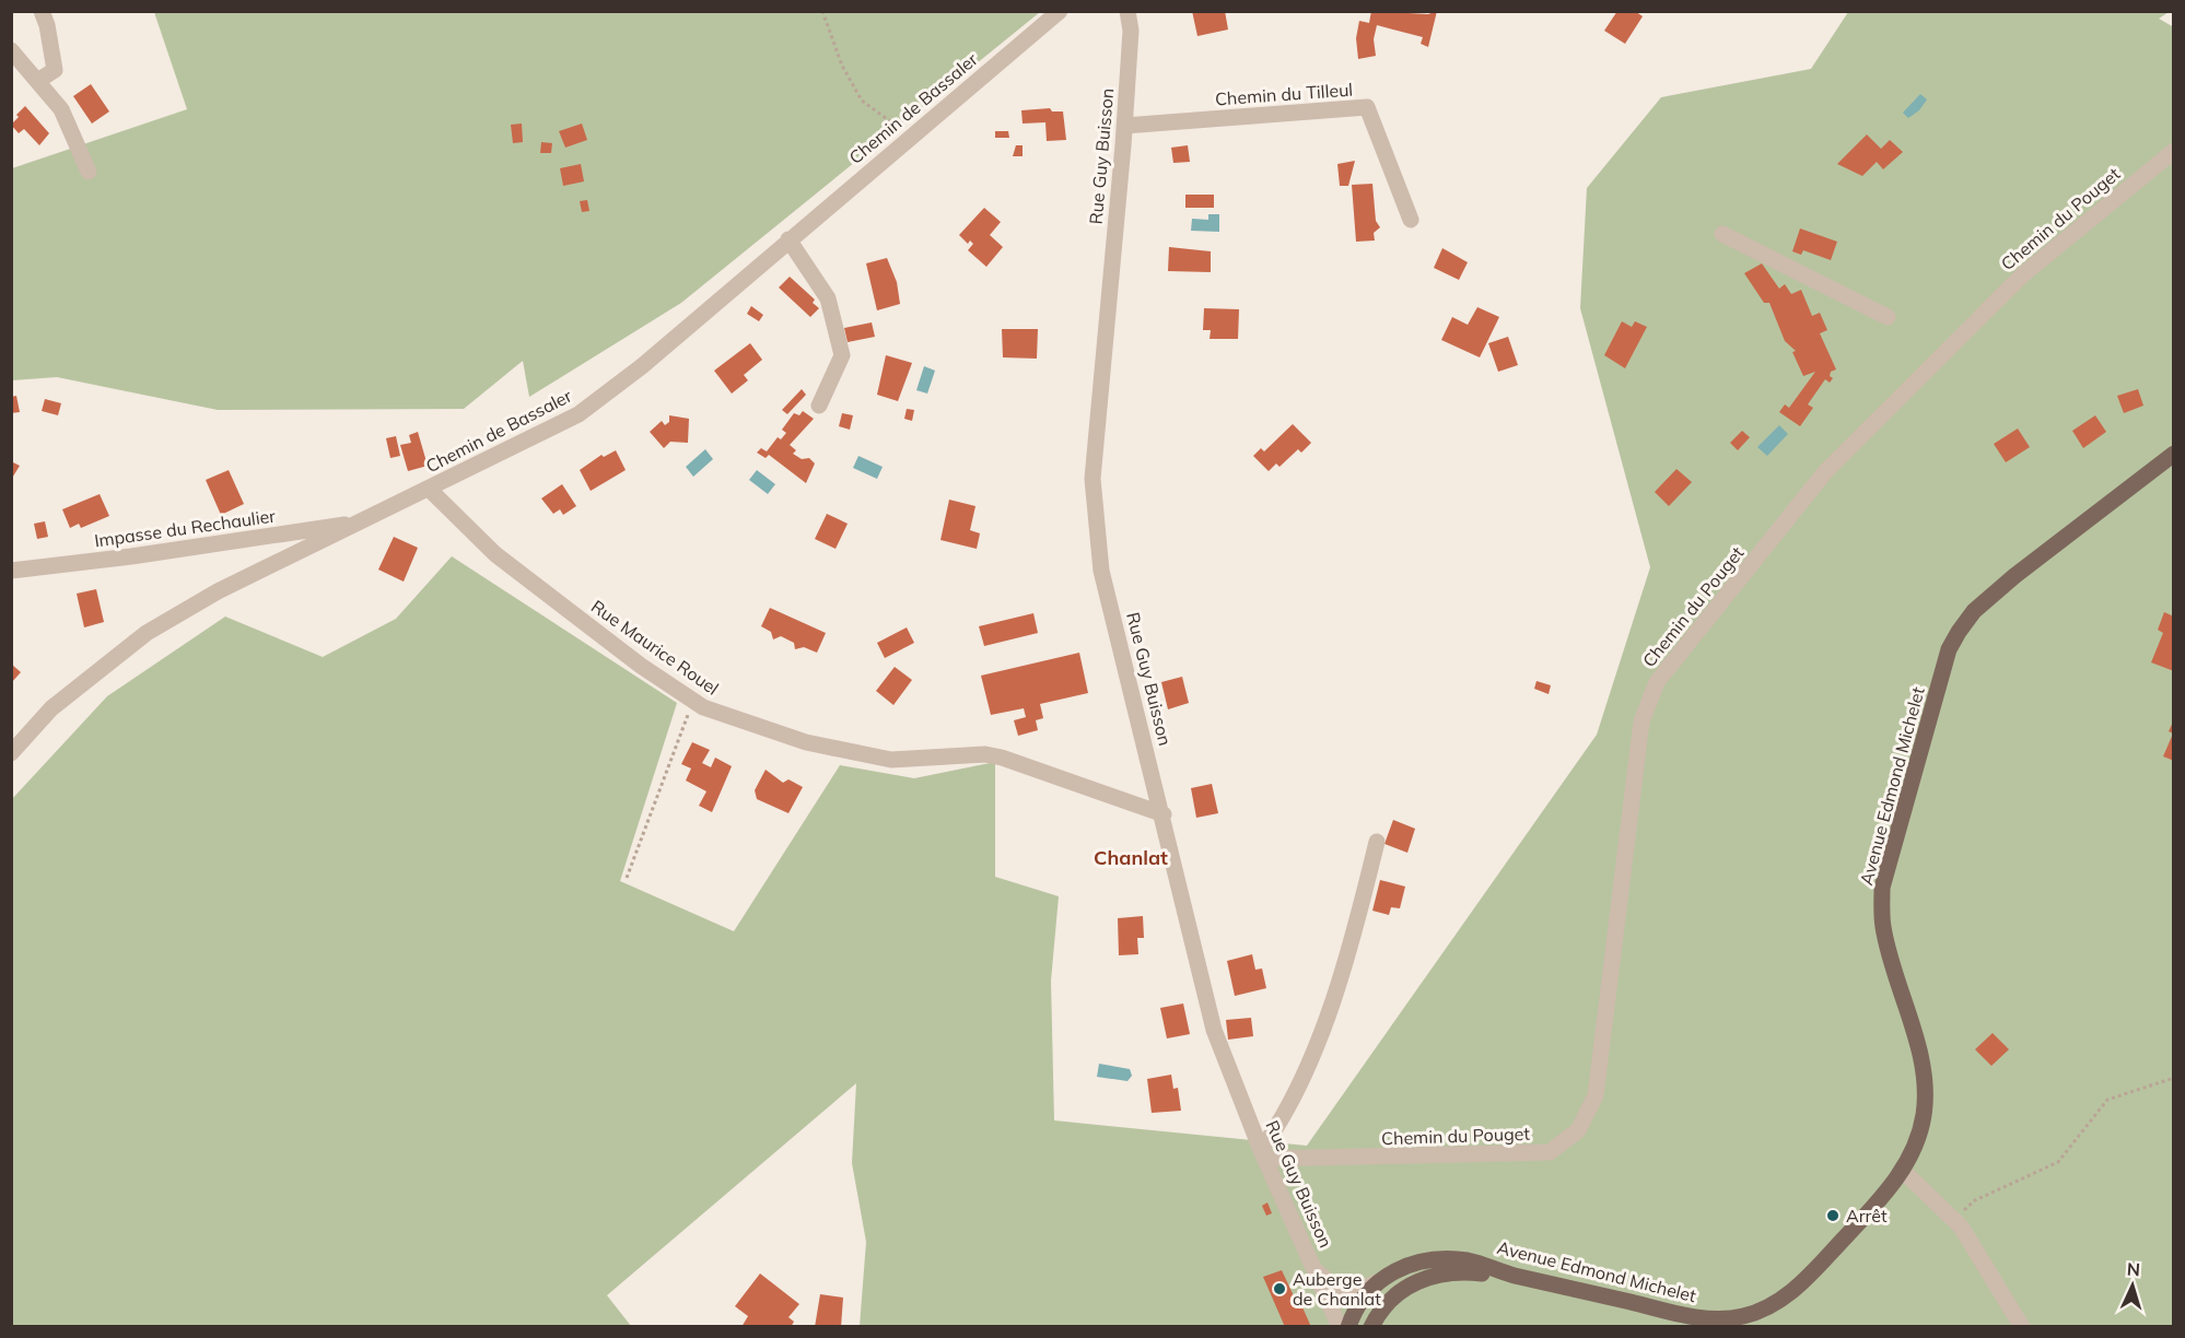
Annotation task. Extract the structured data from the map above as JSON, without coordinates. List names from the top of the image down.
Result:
{
  "streets": {
    "main road": ["Avenue Edmond Michelet"],
    "street": [
      "Chemin du Tilleul",
      "Chemin de Bassaler",
      "Rue Guy Buisson",
      "Chemin du Pouget",
      "Impasse du Rechaulier",
      "Rue Maurice Rouel"
    ]
  },
  "crossings": [
    ["Chemin du Tilleul", "Rue Guy Buisson"],
    ["Chemin de Bassaler", "Impasse du Rechaulier"],
    ["Chemin de Bassaler", "Rue Maurice Rouel"],
    ["Rue Guy Buisson", "Chemin du Pouget"],
    ["Rue Guy Buisson", "Rue Maurice Rouel"],
    ["Rue Guy Buisson", "Avenue Edmond Michelet"]
  ],
  "districts": ["Chanlat"],
  "places": ["Arrêt", "Auberge de Chanlat"],
  "north": "top"
}
